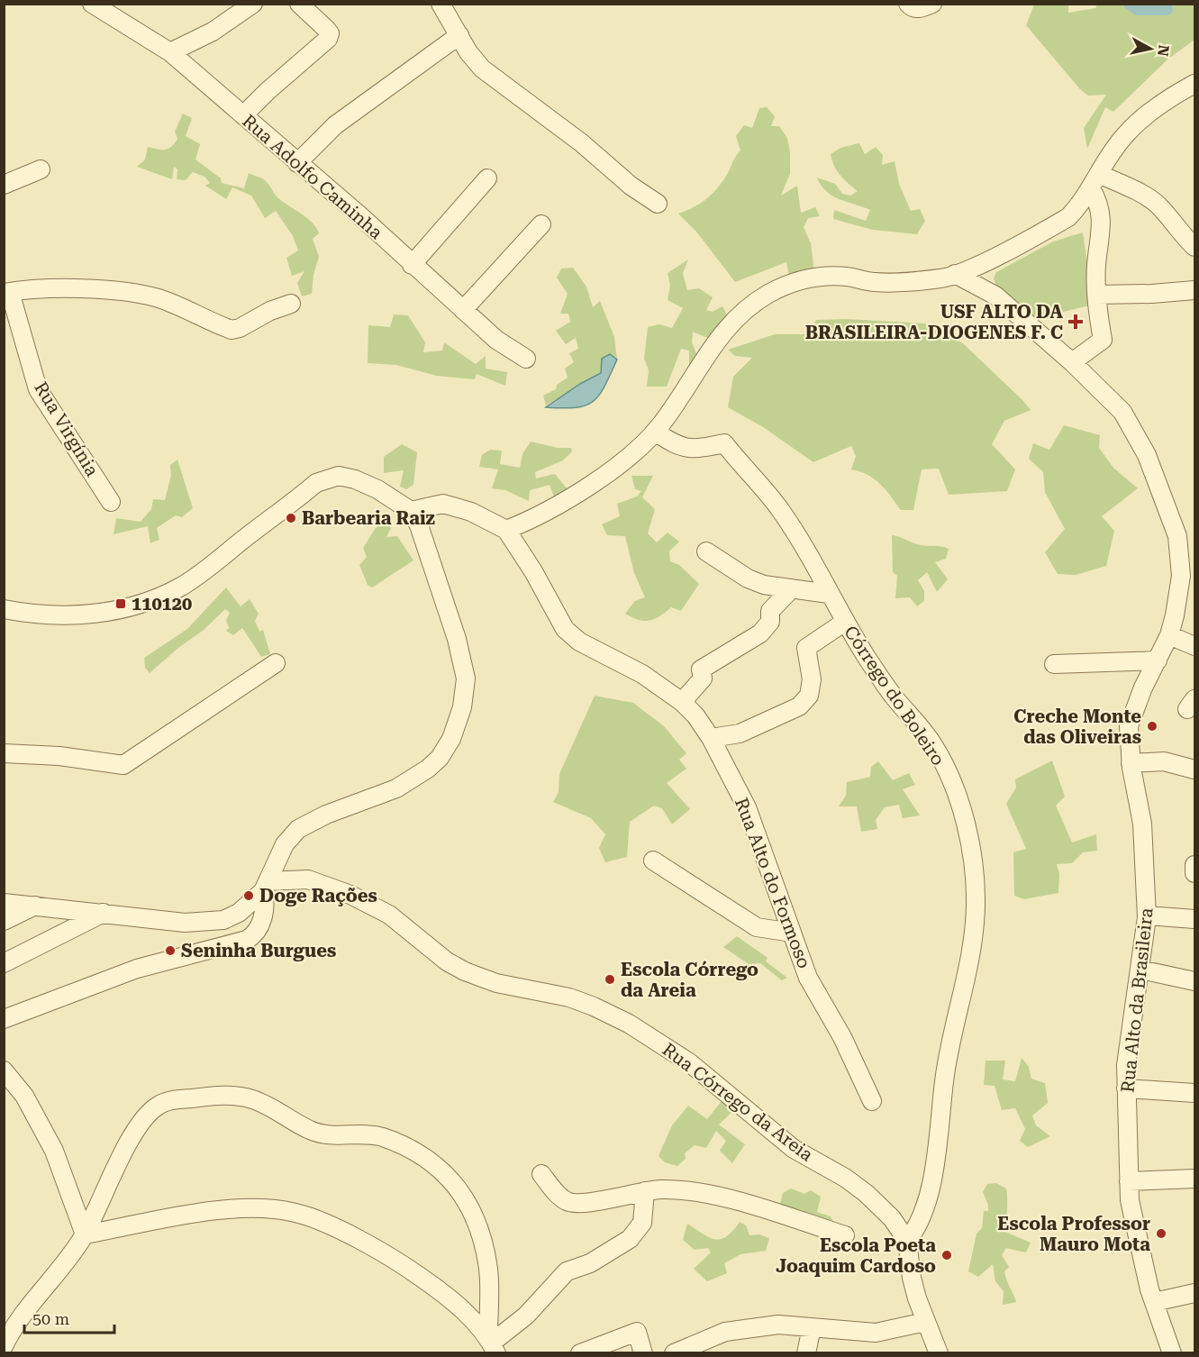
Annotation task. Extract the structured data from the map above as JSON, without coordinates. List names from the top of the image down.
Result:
{
  "streets": {
    "street": [
      "Rua Adolfo Caminha",
      "Rua Virgínia",
      "Córrego do Boleiro",
      "Rua Alto do Formoso",
      "Rua Alto da Brasileira",
      "Rua Córrego da Areia"
    ]
  },
  "crossings": [
    ["Córrego do Boleiro", "Rua Córrego da Areia"]
  ],
  "places": {
    "health": ["USF ALTO DA BRASILEIRA-DIOGENES F. C"],
    "other": [
      "Barbearia Raiz",
      "Creche Monte das Oliveiras",
      "Doge Rações",
      "Seninha Burgues",
      "Escola Córrego da Areia",
      "Escola Professor Mauro Mota",
      "Escola Poeta Joaquim Cardoso"
    ],
    "transit": ["110120"]
  },
  "scale_bar": "50 m",
  "north": "right"
}
